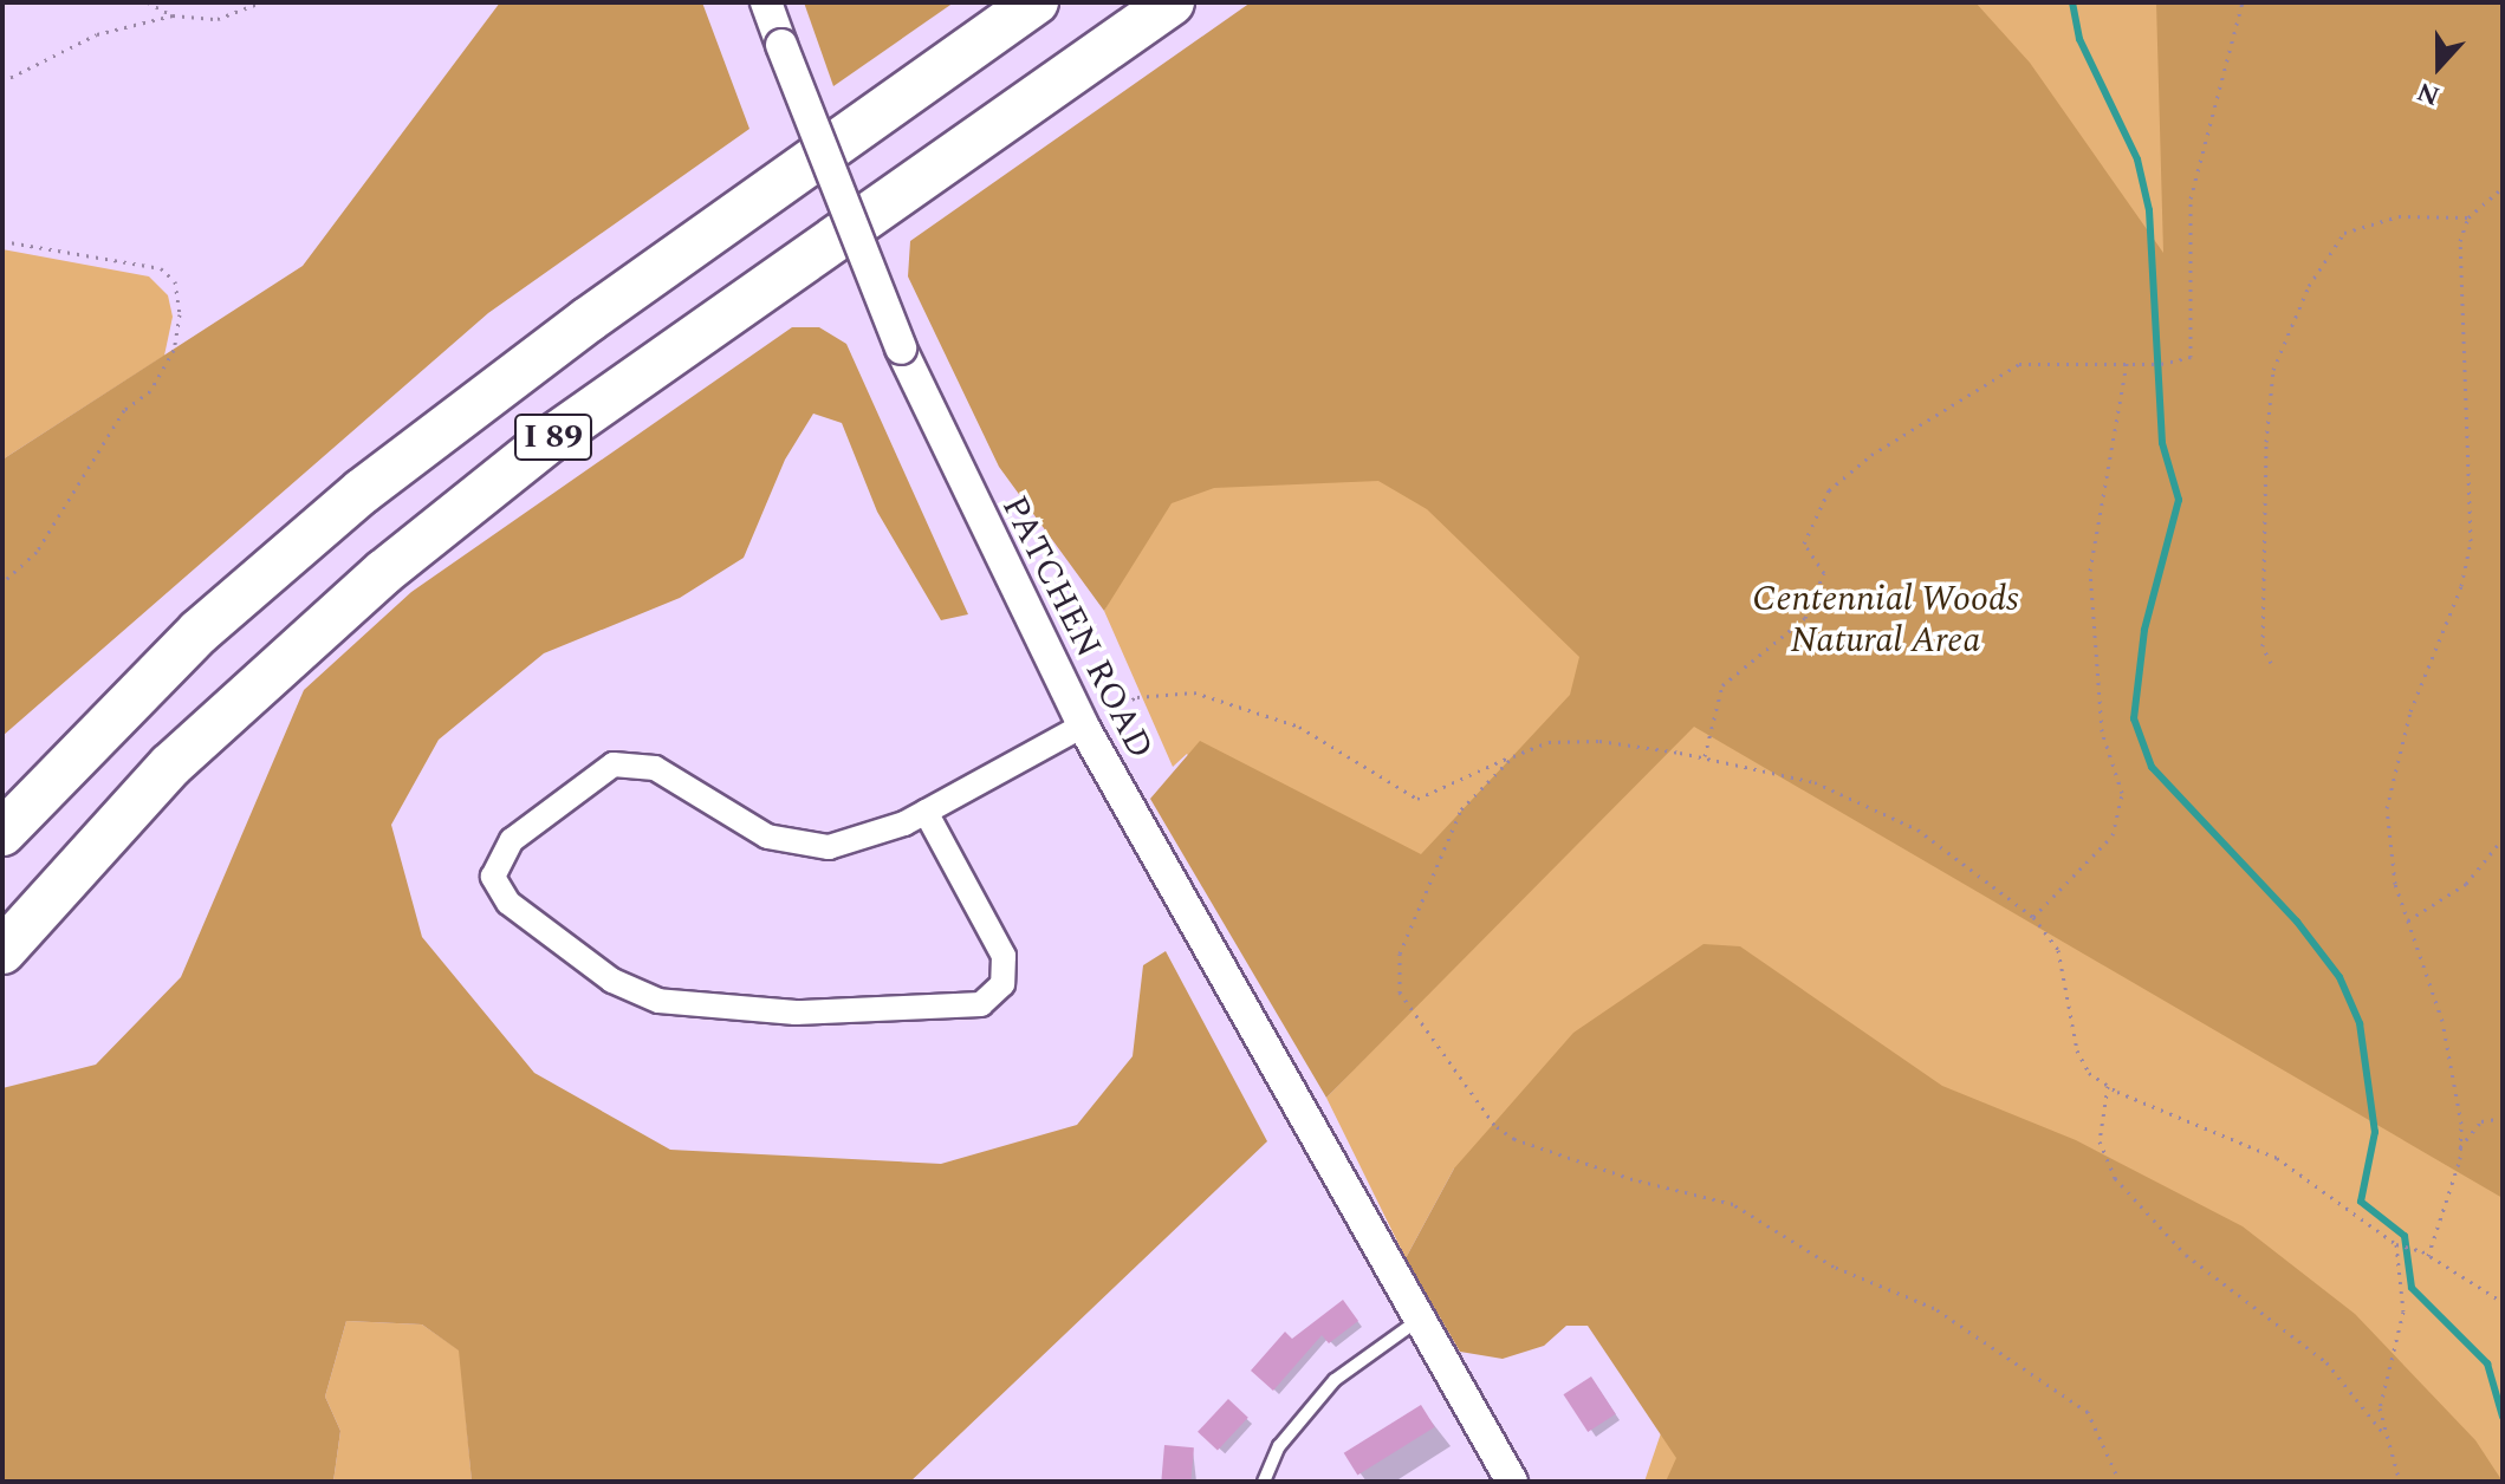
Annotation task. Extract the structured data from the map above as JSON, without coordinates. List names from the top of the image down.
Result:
{
  "streets": {
    "highway": ["I 89"],
    "street": ["PATCHEN ROAD"]
  },
  "parks": ["Centennial Woods Natural Area"],
  "north": "bottom"
}
